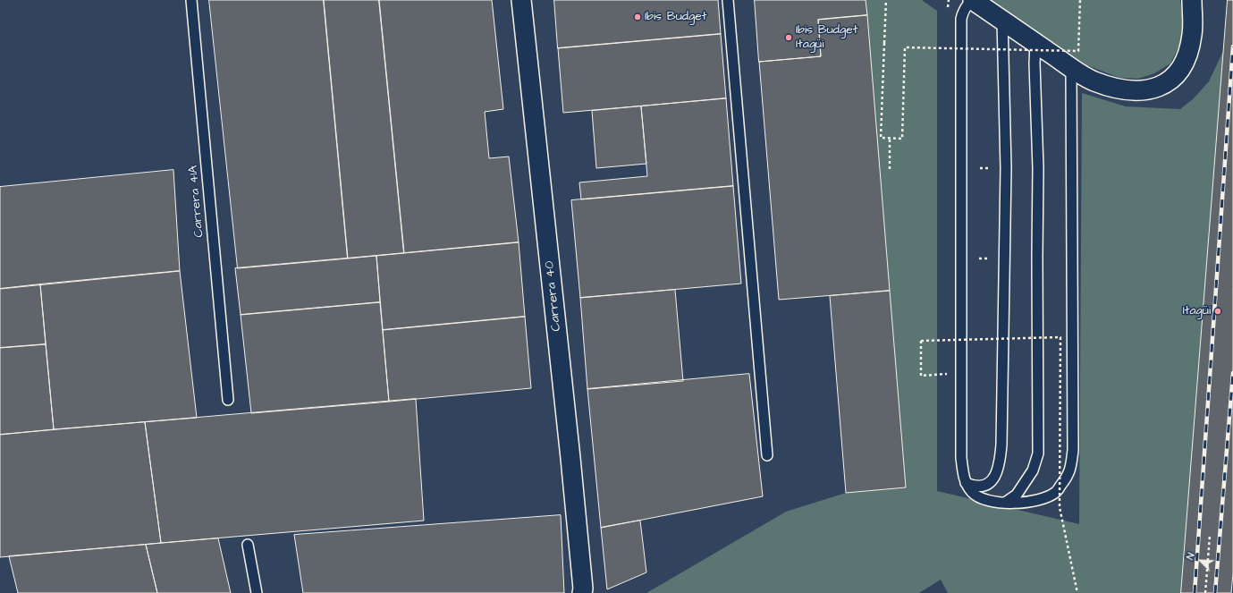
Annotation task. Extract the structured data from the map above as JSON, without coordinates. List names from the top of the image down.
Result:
{
  "streets": {
    "street": ["Carrera 40"],
    "lane": ["Carrera 41A"]
  },
  "places": ["Ibis Budget", "Ibis Budget Itagüi", "Itagüí"],
  "north": "top left"
}
